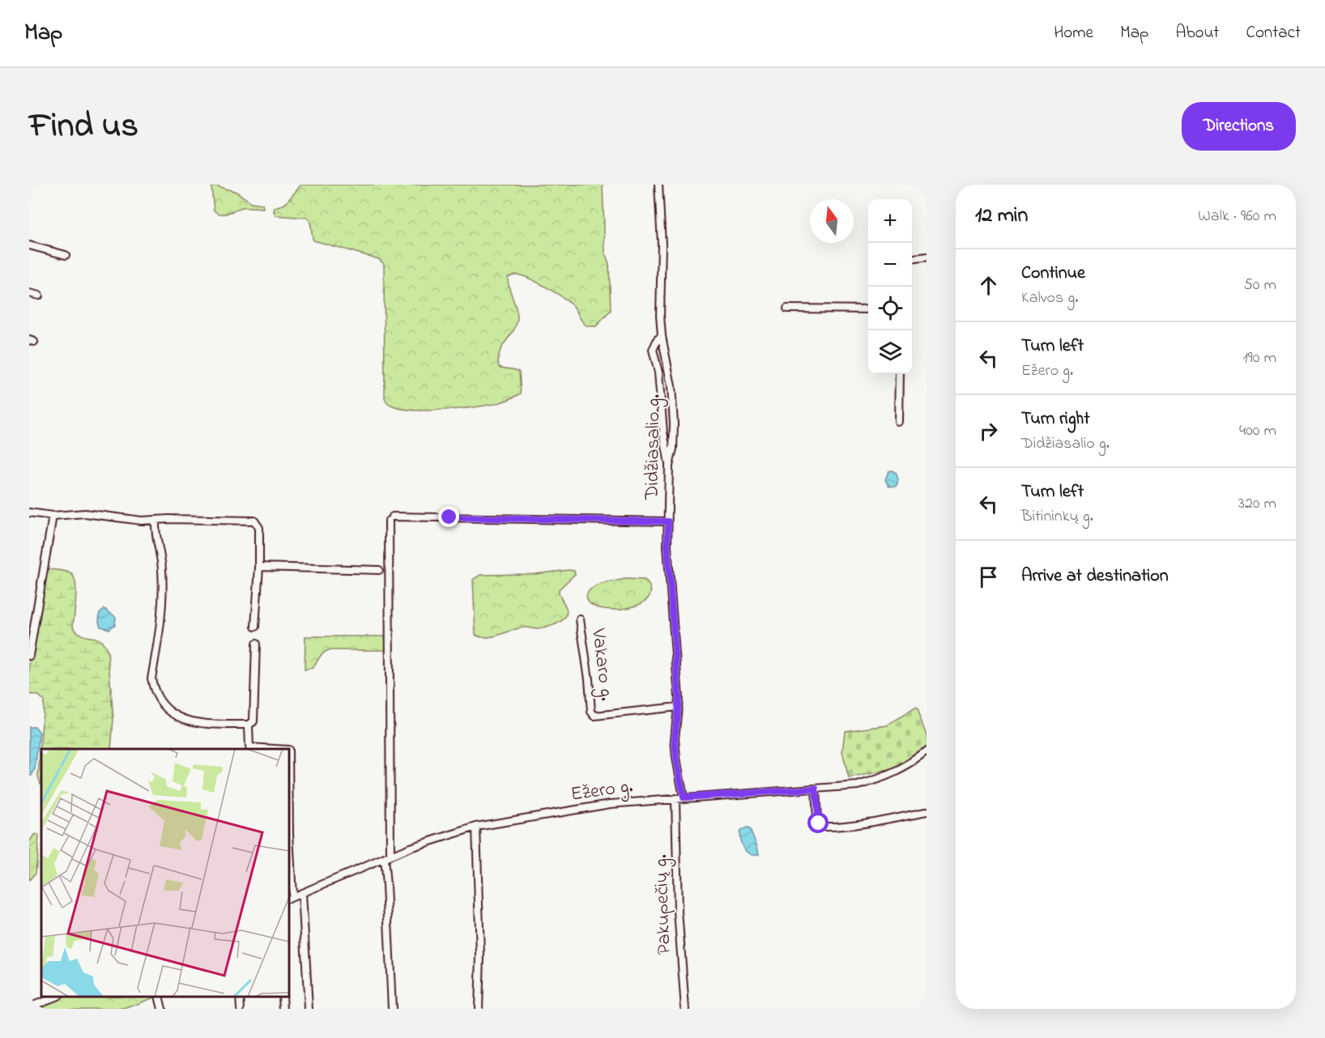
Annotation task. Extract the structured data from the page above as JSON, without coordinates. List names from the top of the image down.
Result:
{
  "streets": {
    "street": [
      "Didžiasalio g.",
      "Vakaro g.",
      "Ežero g.",
      "Pakupečių g."
    ]
  },
  "crossings": [
    ["Didžiasalio g.", "Vakaro g."],
    ["Didžiasalio g.", "Ežero g."],
    ["Ežero g.", "Pakupečių g."]
  ],
  "north": "top",
  "page": {
    "header": "Map",
    "nav": [
      "Home",
      "Map",
      "About",
      "Contact"
    ],
    "title": "Find us",
    "buttons": "Directions",
    "heading": ["12 min", "Walk · 960 m"],
    "map_buttons": ["+", "−"],
    "list": [
      ["Continue", "Kalvos g.", "50 m"],
      ["Turn left", "Ežero g.", "190 m"],
      ["Turn right", "Didžiasalio g.", "400 m"],
      ["Turn left", "Bitininkų g.", "320 m"],
      "Arrive at destination"
    ]
  }
}
